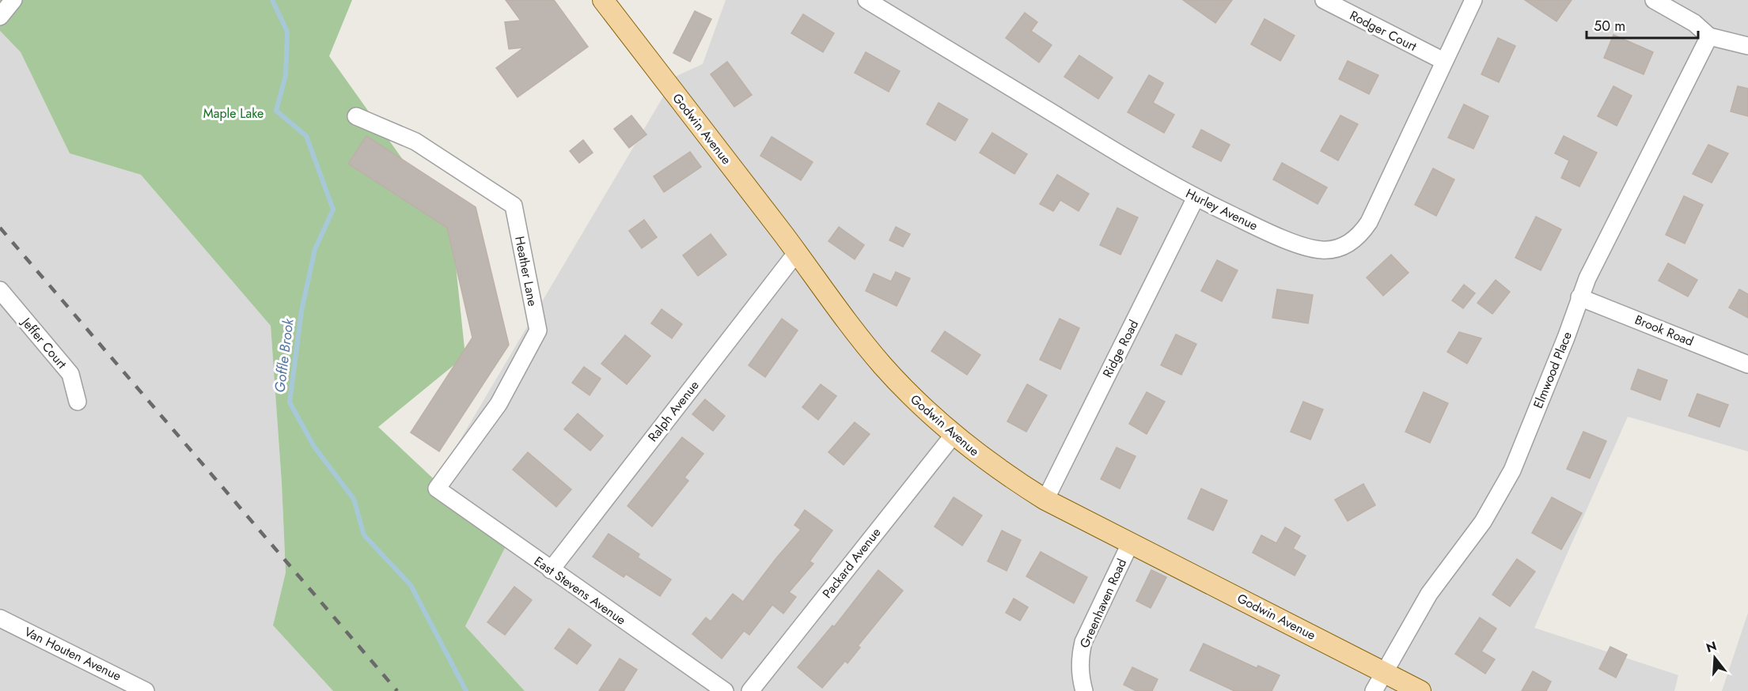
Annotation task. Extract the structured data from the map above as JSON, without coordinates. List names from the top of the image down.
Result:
{
  "streets": {
    "main road": ["Godwin Avenue"],
    "street": [
      "Rodger Court",
      "Hurley Avenue",
      "Heather Lane",
      "Brook Road",
      "Jeffer Court",
      "Ridge Road",
      "Elmwood Place",
      "Ralph Avenue",
      "Packard Avenue",
      "East Stevens Avenue",
      "Greenhaven Road",
      "Van Houten Avenue"
    ]
  },
  "crossings": [
    ["Rodger Court", "Hurley Avenue"],
    ["Godwin Avenue", "Ridge Road"],
    ["Godwin Avenue", "Elmwood Place"],
    ["Godwin Avenue", "Ralph Avenue"],
    ["Godwin Avenue", "Packard Avenue"],
    ["Godwin Avenue", "Greenhaven Road"],
    ["Hurley Avenue", "Ridge Road"],
    ["Heather Lane", "East Stevens Avenue"],
    ["Brook Road", "Elmwood Place"],
    ["Ralph Avenue", "East Stevens Avenue"]
  ],
  "water": ["Goffle Brook"],
  "parks": ["Maple Lake"],
  "scale_bar": "50 m",
  "north": "top"
}
